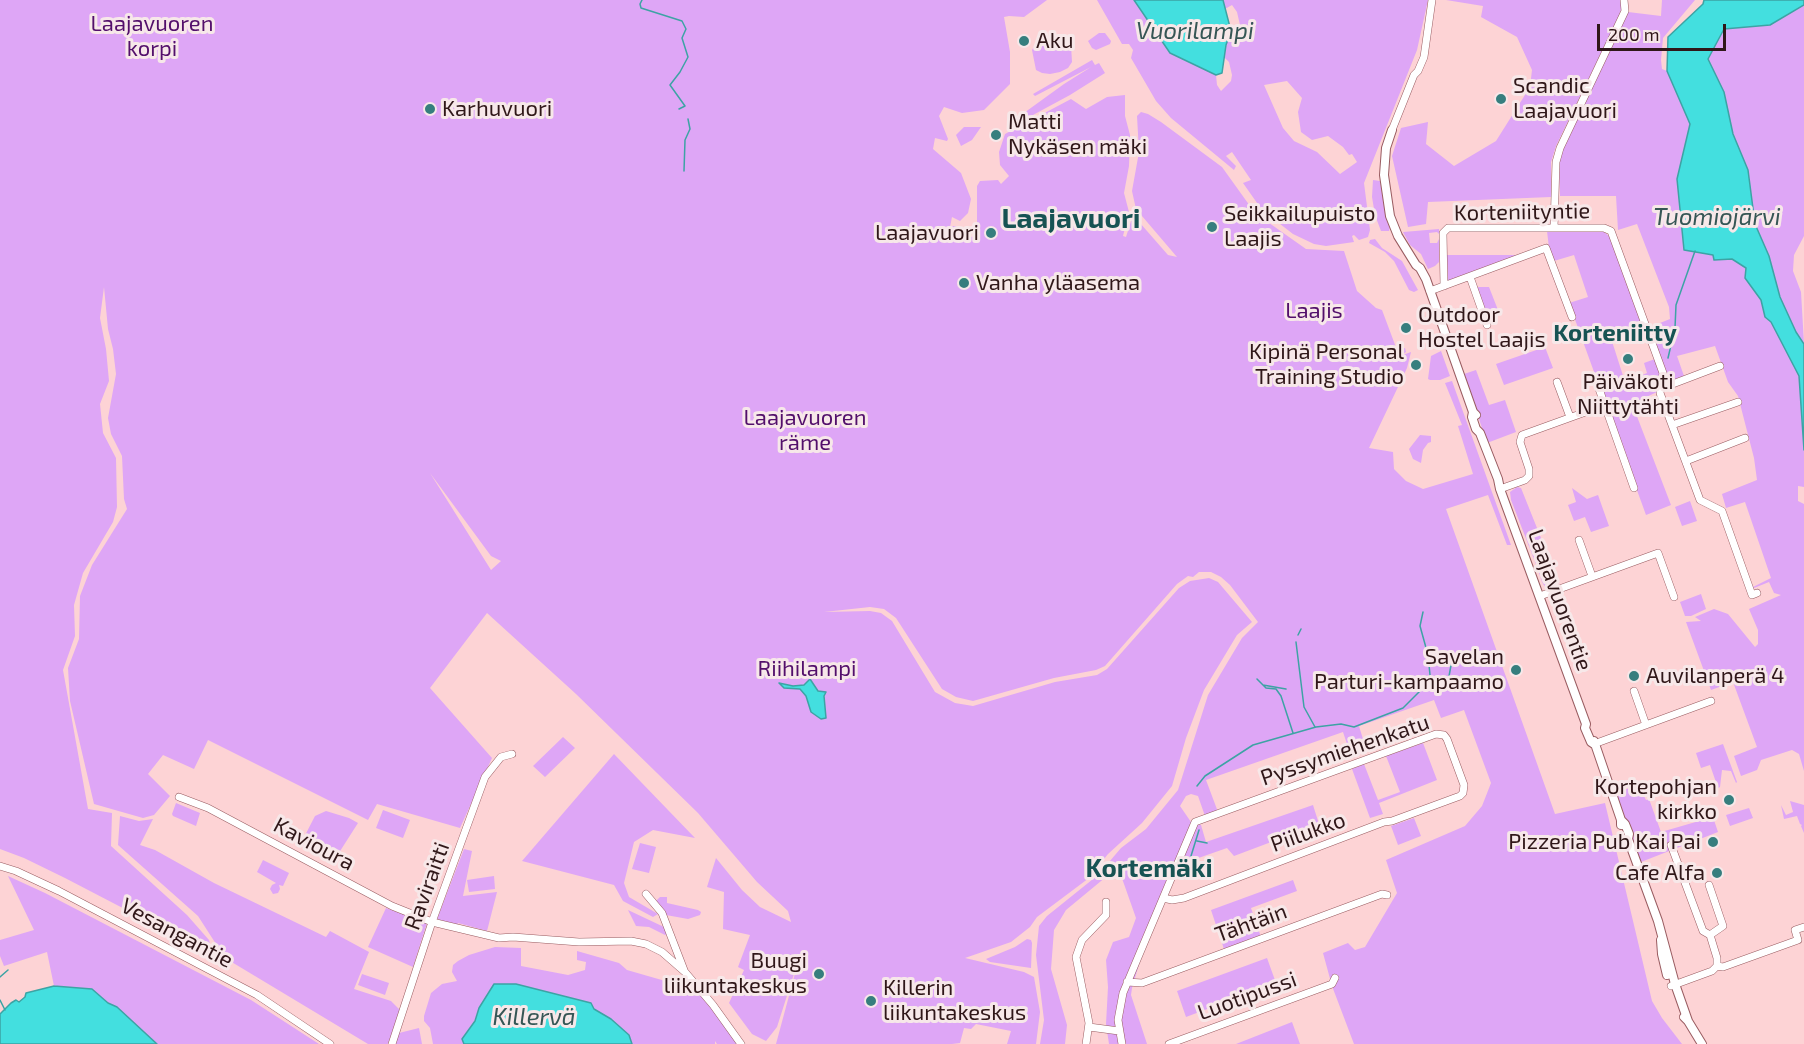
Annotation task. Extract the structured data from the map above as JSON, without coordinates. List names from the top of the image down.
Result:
{
  "streets": {
    "main road": ["Laajavuorentie"],
    "street": [
      "Korteniityntie",
      "Pyssymiehenkatu",
      "Piilukko",
      "Kavioura",
      "Raviraitti",
      "Tähtäin",
      "Vesangantie",
      "Luotipussi"
    ]
  },
  "crossings": [
    ["Pyssymiehenkatu", "Piilukko"],
    ["Pyssymiehenkatu", "Tähtäin"],
    ["Kavioura", "Raviraitti"]
  ],
  "districts": ["Laajavuori", "Korteniitty", "Kortemäki"],
  "water": ["Vuorilampi", "Tuomiojärvi", "Killervä"],
  "parks": [
    "Laajavuoren korpi",
    "Laajis",
    "Laajavuoren räme",
    "Riihilampi"
  ],
  "places": [
    "Aku",
    "Scandic Laajavuori",
    "Karhuvuori",
    "Matti Nykäsen mäki",
    "Seikkailupuisto Laajis",
    "Laajavuori",
    "Vanha yläasema",
    "Outdoor Hostel Laajis",
    "Päiväkoti Niittytähti",
    "Kipinä Personal Training Studio",
    "Savelan Parturi-kampaamo",
    "Auvilanperä 4",
    "Kortepohjan kirkko",
    "Pizzeria Pub Kai Pai",
    "Cafe Alfa",
    "Buugi liikuntakeskus",
    "Killerin liikuntakeskus"
  ],
  "scale_bar": "200 m"
}
